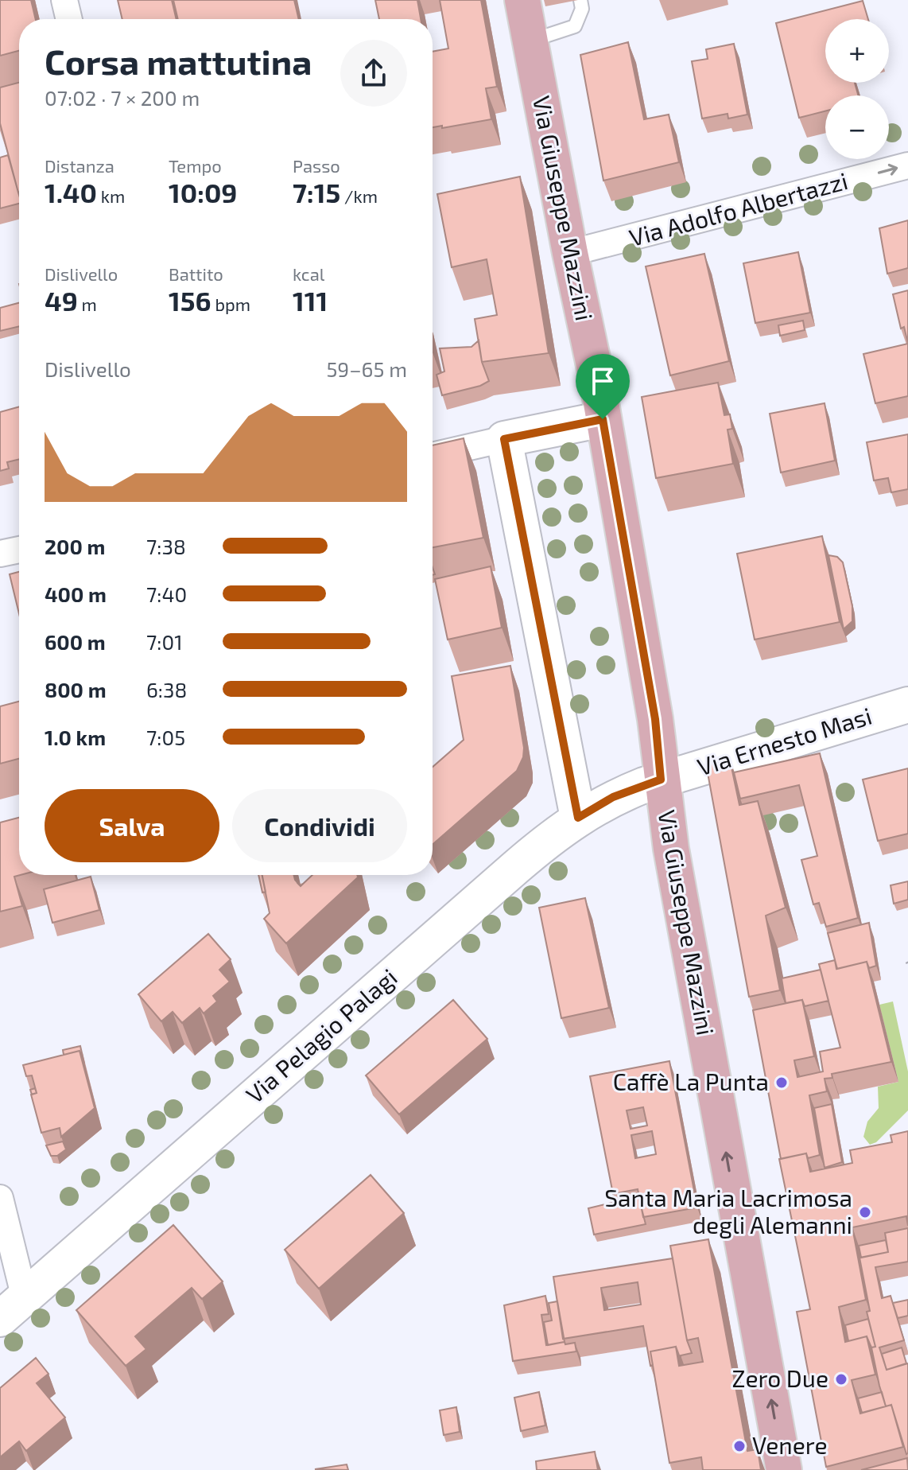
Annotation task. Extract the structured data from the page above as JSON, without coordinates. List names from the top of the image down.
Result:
{
  "streets": {
    "main road": ["Via Giuseppe Mazzini"],
    "street": ["Via Adolfo Albertazzi", "Via Ernesto Masi", "Via Pelagio Palagi"]
  },
  "crossings": [
    ["Via Giuseppe Mazzini", "Via Adolfo Albertazzi"],
    ["Via Giuseppe Mazzini", "Via Ernesto Masi"],
    ["Via Giuseppe Mazzini", "Via Pelagio Palagi"],
    ["Via Ernesto Masi", "Via Pelagio Palagi"]
  ],
  "one_way": ["Via Giuseppe Mazzini", "Via Adolfo Albertazzi"],
  "places": [
    "Caffè La Punta",
    "Santa Maria Lacrimosa degli Alemanni",
    "Zero Due",
    "Venere"
  ],
  "page": {
    "map_buttons": ["+", "−"],
    "heading": ["Corsa mattutina", "07:02 · 7 × 200 m"],
    "stats": [
      ["Distanza", "1.40 km"],
      ["Tempo", "10:09"],
      ["Passo", "7:15 /km"],
      ["Dislivello", "49 m"],
      ["Battito", "156 bpm"],
      ["kcal", "111"]
    ],
    "chart": ["Dislivello", "59–65 m"],
    "list": [
      {
        "name": "200 m",
        "note": "7:38"
      },
      {
        "name": "400 m",
        "note": "7:40"
      },
      {
        "name": "600 m",
        "note": "7:01"
      },
      {
        "name": "800 m",
        "note": "6:38"
      },
      {
        "name": "1.0 km",
        "note": "7:05"
      }
    ],
    "buttons": ["Salva", "Condividi"]
  }
}
